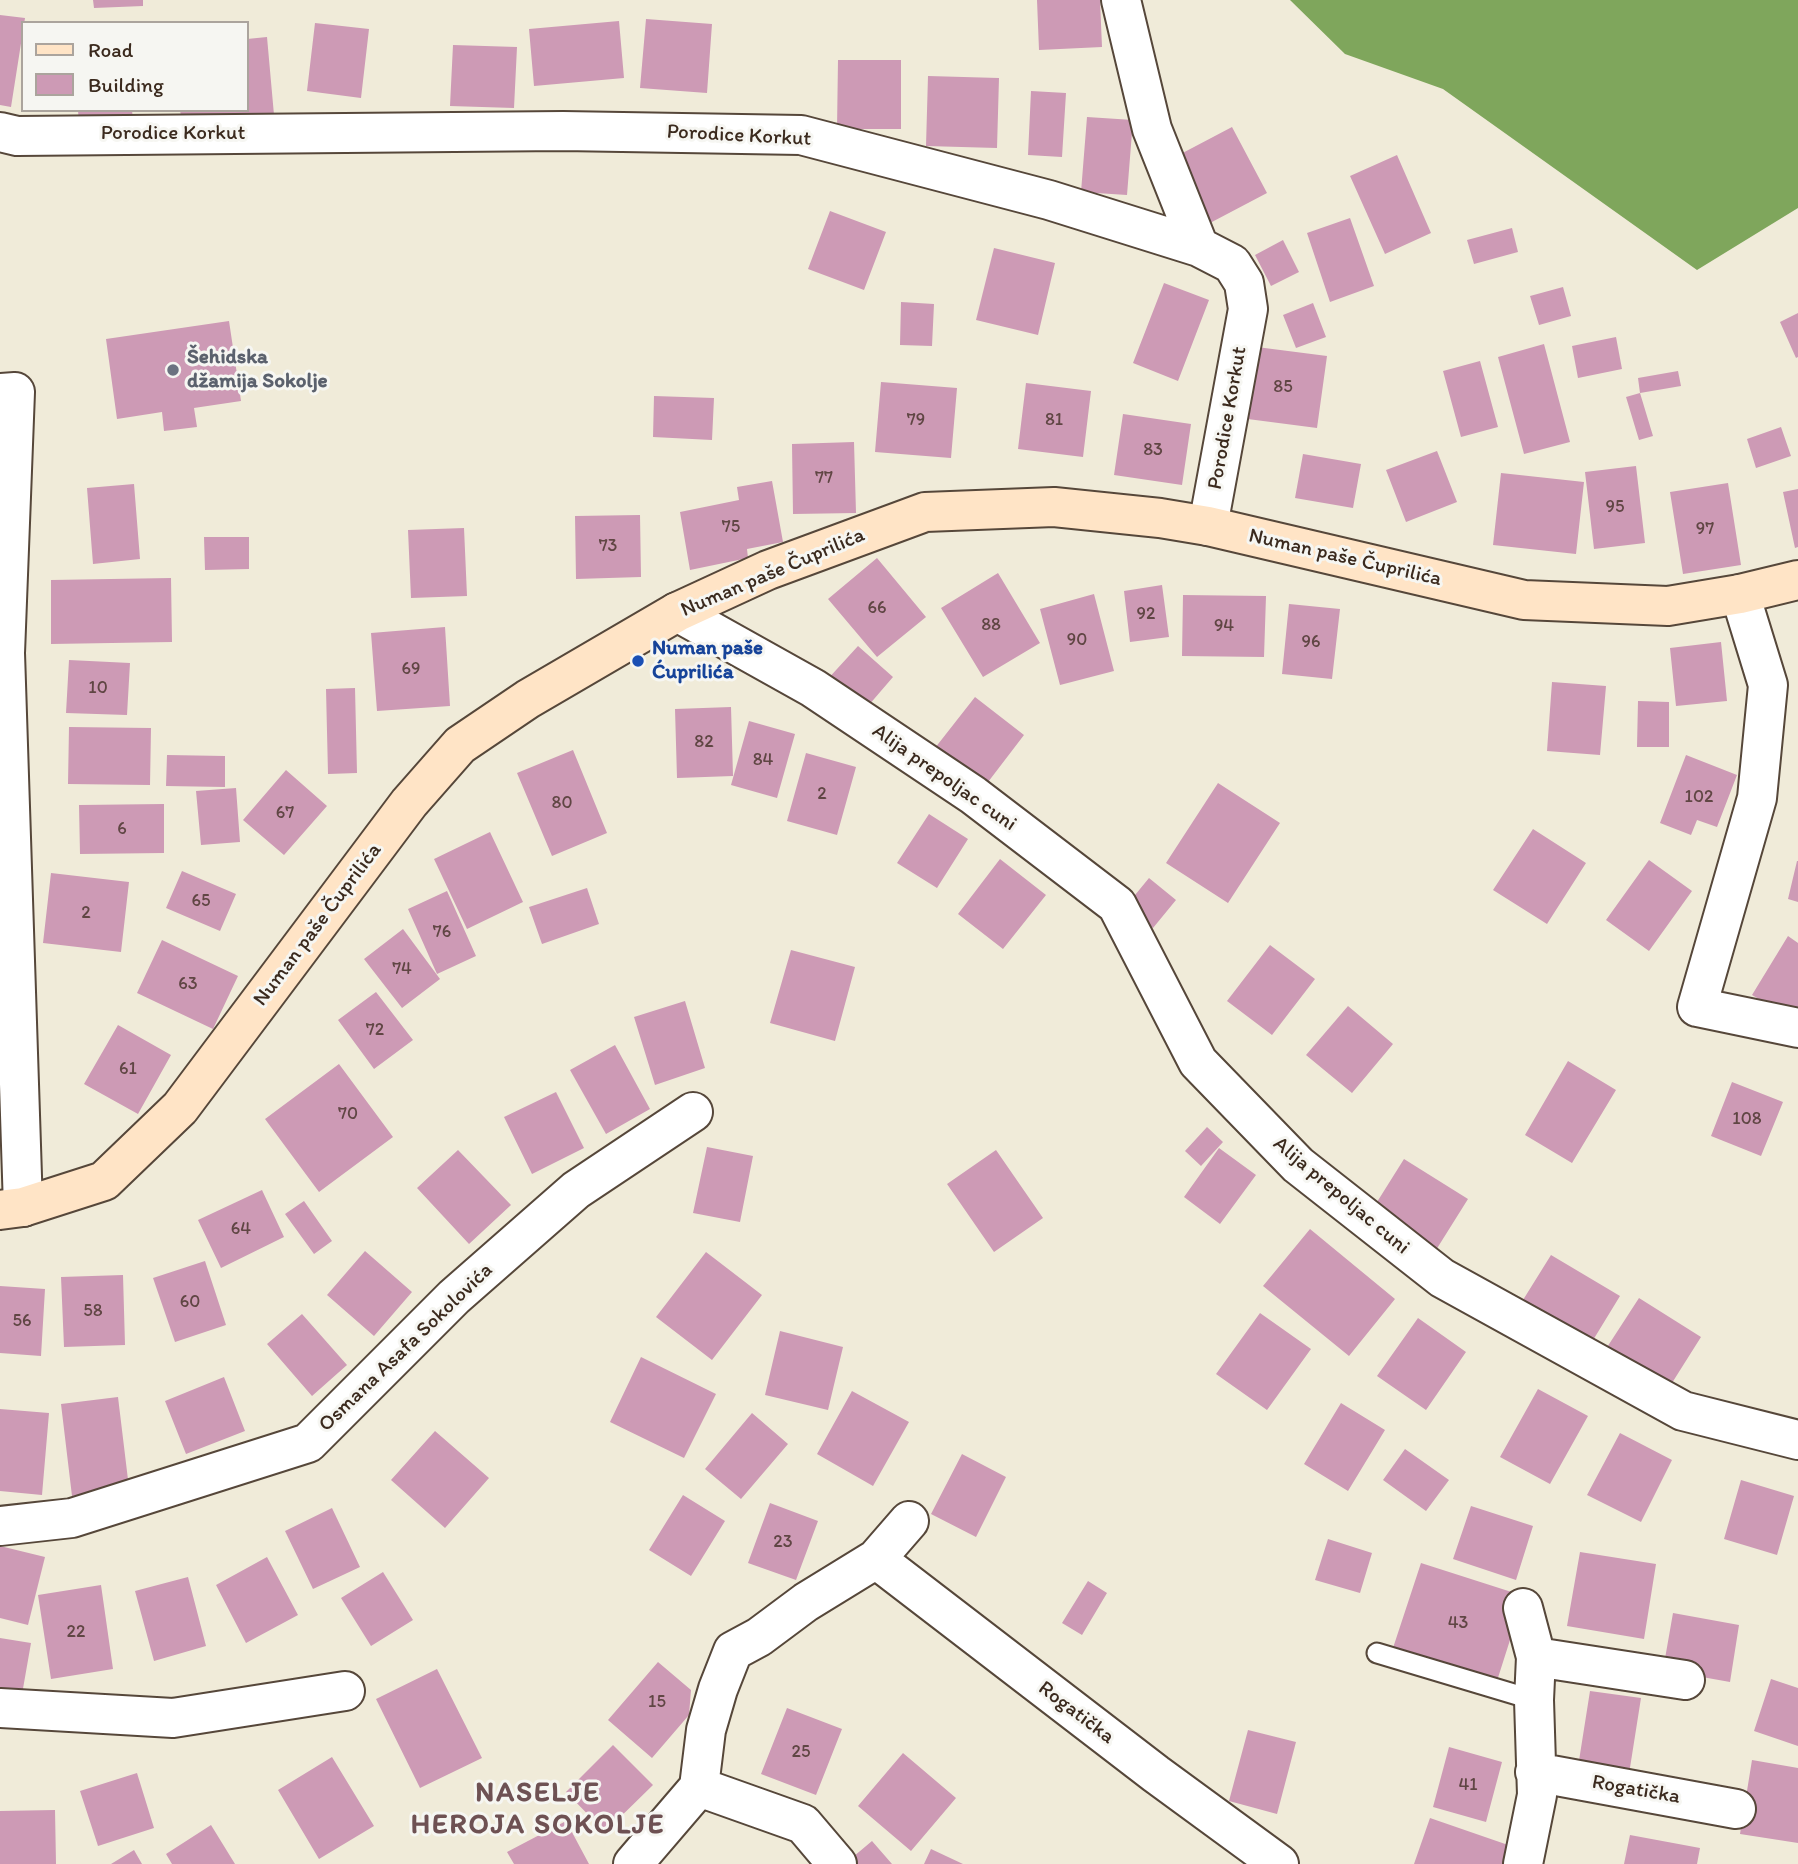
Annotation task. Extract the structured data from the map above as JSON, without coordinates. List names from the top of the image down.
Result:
{
  "streets": {
    "street": [
      "Porodice Korkut",
      "Numan paše Čuprilića",
      "Alija prepoljac cuni",
      "Osmana Asafa Sokolovića",
      "Rogatička"
    ]
  },
  "crossings": [
    ["Porodice Korkut", "Numan paše Čuprilića"],
    ["Numan paše Čuprilića", "Alija prepoljac cuni"]
  ],
  "districts": ["NASELJE HEROJA SOKOLJE"],
  "places": ["Šehidska džamija Sokolje", "Numan paše Ćuprilića"],
  "house_numbers": [
    "85",
    "79",
    "81",
    "83",
    "77",
    "95",
    "75",
    "97",
    "73",
    "66",
    "92",
    "88",
    "94",
    "90",
    "96",
    "69",
    "10",
    "82",
    "84",
    "2",
    "102",
    "80",
    "67",
    "6",
    "65",
    "2",
    "76",
    "74",
    "63",
    "72",
    "61",
    "70",
    "108",
    "64",
    "60",
    "58",
    "56",
    "23",
    "43",
    "22",
    "15",
    "25",
    "41"
  ],
  "legend": ["Road", "Building"]
}
